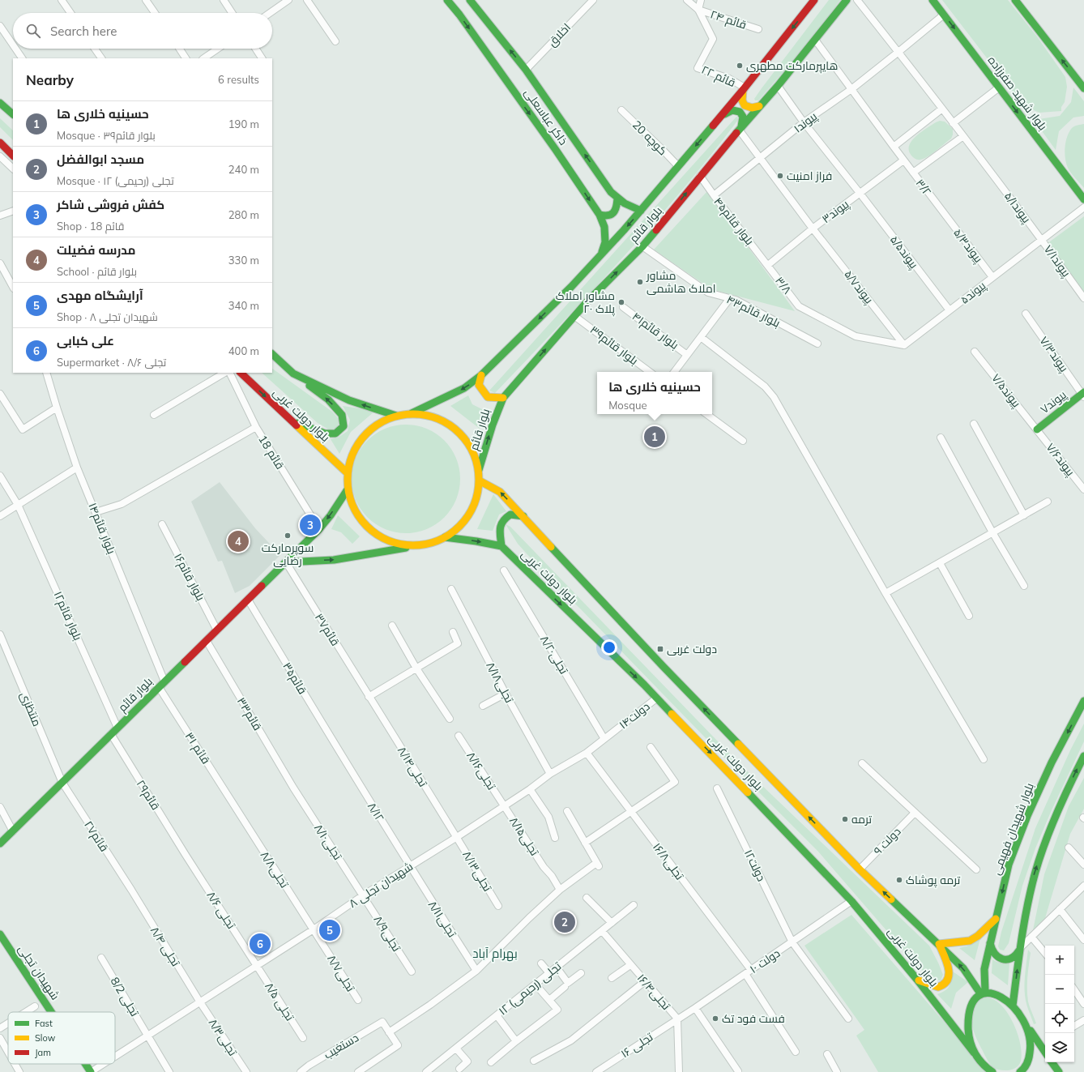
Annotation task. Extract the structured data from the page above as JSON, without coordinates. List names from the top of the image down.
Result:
{
  "streets": {
    "main road": [
      "بلوار شهید صفرزاده",
      "ذاکر عباسعلی",
      "بلوار قائم",
      "پیوند۷",
      "بلوار دولت غربی",
      "بلوار شهیدان فهیمی",
      "شهیدان تجلی"
    ],
    "street": [
      "۲۴ قائم",
      "اخلاق",
      "قائم ۲۲",
      "پیوند۱",
      "کوچه 20",
      "۳/۲",
      "پیوند۵/۱",
      "پیوند۳",
      "بلوار قائم۴۵",
      "پیوند۵/۳",
      "پیوند۵/۵",
      "پیوند۷/۱",
      "۳/۸",
      "پیوند۵/۷",
      "پیوند۵",
      "بلوار قائم۴۳",
      "بلوار قائم۴۱",
      "بلوار قائم۳۹",
      "پیوند۷/۳",
      "پیوند۷/۵",
      "18 قائم",
      "پیوند۷/۶",
      "بلوار قائم۱۴",
      "بلوار قائم۱۶",
      "بلوار قائم۱۲",
      "قائم۳۷",
      "تجلی۸/۲۰",
      "قائم۳۵",
      "تجلی۸/۱۸",
      "منتظزی",
      "قائم۳۳",
      "۱۴دولت",
      "قائم ۳۱",
      "تجلی۸‌/۱۴",
      "تجلی۸/۱۶",
      "قائم۲۹",
      "۸/۱۲",
      "قائم۲۷",
      "تجلی۸/۱۵",
      "۹ دولت",
      "تجلی۸/۱۰",
      "تجلی۱۶/۸",
      "۱۲دولت",
      "تجلی۸/۸",
      "تجلی۸/۱۳",
      "شهیدان تجلی ۸",
      "تجلی ۸/۶",
      "تجلی۸/۱۱",
      "تجلی۸/۹",
      "۸/۴ تجلی",
      "۱۰ دولت",
      "تجلی۸/۷",
      "۱۲ تجلی (رحیمی)",
      "تجلی۱۶/۴",
      "8/2 تجلی",
      "تجلی ۸/۵",
      "تجلی۸/۳",
      "۱۶ تجلی",
      "دستغیب"
    ]
  },
  "crossings": [
    ["۲۴ قائم", "قائم ۲۲"],
    ["اخلاق", "ذاکر عباسعلی"],
    ["قائم ۲۲", "بلوار قائم"],
    ["بلوار شهید صفرزاده", "پیوند۱"],
    ["ذاکر عباسعلی", "بلوار قائم"],
    ["پیوند۱", "۳/۲"],
    ["پیوند۱", "پیوند۵/۱"],
    ["پیوند۱", "بلوار قائم۴۵"],
    ["پیوند۱", "پیوند۵/۵"],
    ["پیوند۱", "پیوند۵/۷"],
    ["کوچه 20", "بلوار قائم"],
    ["۳/۲", "پیوند۳"],
    ["۳/۲", "بلوار قائم"],
    ["۳/۲", "پیوند۵/۳"],
    ["پیوند۵/۱", "پیوند۷/۱"],
    ["پیوند۵/۱", "پیوند۵"],
    ["پیوند۳", "بلوار قائم۴۵"],
    ["پیوند۳", "پیوند۵/۵"],
    ["پیوند۳", "۳/۸"],
    ["پیوند۳", "پیوند۵/۷"],
    ["بلوار قائم۴۵", "بلوار قائم"],
    ["بلوار قائم۴۵", "۳/۸"],
    ["بلوار قائم", "پیوند۵/۵"],
    ["بلوار قائم", "پیوند۵/۷"],
    ["بلوار قائم", "بلوار قائم۴۳"],
    ["بلوار قائم", "بلوار قائم۳۹"],
    ["بلوار قائم", "18 قائم"],
    ["بلوار قائم", "بلوار قائم۱۴"],
    ["بلوار قائم", "بلوار قائم۱۶"],
    ["بلوار قائم", "بلوار قائم۱۲"],
    ["بلوار قائم", "قائم۳۷"],
    ["بلوار قائم", "قائم۳۵"],
    ["بلوار قائم", "منتظزی"],
    ["بلوار قائم", "قائم۳۳"],
    ["بلوار قائم", "قائم ۳۱"],
    ["بلوار قائم", "قائم۲۹"],
    ["بلوار قائم", "قائم۲۷"],
    ["پیوند۵/۳", "پیوند۵"],
    ["پیوند۵/۵", "پیوند۵"],
    ["پیوند۷/۱", "پیوند۵"],
    ["۳/۸", "پیوند۵/۷"],
    ["۳/۸", "پیوند۵"],
    ["پیوند۵/۷", "پیوند۵"],
    ["پیوند۷/۳", "پیوند۷"],
    ["پیوند۷/۵", "پیوند۷"],
    ["پیوند۷/۵", "پیوند۷/۶"],
    ["پیوند۷", "پیوند۷/۶"],
    ["بلوار دولت غربی", "۱۴دولت"],
    ["بلوار دولت غربی", "بلوار شهیدان فهیمی"],
    ["بلوار دولت غربی", "۹ دولت"],
    ["بلوار دولت غربی", "۱۰ دولت"],
    ["قائم۳۷", "تجلی۸‌/۱۴"],
    ["تجلی۸/۲۰", "شهیدان تجلی ۸"],
    ["قائم۳۵", "۸/۱۲"],
    ["تجلی۸/۱۸", "شهیدان تجلی ۸"],
    ["منتظزی", "قائم۲۷"],
    ["قائم۳۳", "تجلی۸/۱۰"],
    ["۱۴دولت", "شهیدان تجلی ۸"],
    ["قائم ۳۱", "تجلی۸/۸"],
    ["تجلی۸‌/۱۴", "تجلی۸/۱۳"],
    ["تجلی۸‌/۱۴", "شهیدان تجلی ۸"],
    ["تجلی۸/۱۶", "تجلی۸/۱۵"],
    ["تجلی۸/۱۶", "شهیدان تجلی ۸"],
    ["قائم۲۹", "تجلی ۸/۶"],
    ["۸/۱۲", "شهیدان تجلی ۸"],
    ["۸/۱۲", "تجلی۸/۱۱"],
    ["قائم۲۷", "۸/۴ تجلی"],
    ["تجلی۸/۱۵", "شهیدان تجلی ۸"],
    ["تجلی۸/۱۰", "شهیدان تجلی ۸"],
    ["تجلی۸/۱۰", "تجلی۸/۹"],
    ["تجلی۱۶/۸", "شهیدان تجلی ۸"],
    ["تجلی۱۶/۸", "۱۰ دولت"],
    ["۱۲دولت", "۱۰ دولت"],
    ["تجلی۸/۸", "شهیدان تجلی ۸"],
    ["تجلی۸/۸", "تجلی۸/۷"],
    ["تجلی۸/۱۳", "شهیدان تجلی ۸"],
    ["شهیدان تجلی ۸", "تجلی ۸/۶"],
    ["شهیدان تجلی ۸", "تجلی۸/۱۱"],
    ["شهیدان تجلی ۸", "تجلی۸/۹"],
    ["شهیدان تجلی ۸", "۸/۴ تجلی"],
    ["شهیدان تجلی ۸", "شهیدان تجلی"],
    ["شهیدان تجلی ۸", "تجلی۸/۷"],
    ["شهیدان تجلی ۸", "8/2 تجلی"],
    ["شهیدان تجلی ۸", "تجلی ۸/۵"],
    ["شهیدان تجلی ۸", "تجلی۸/۳"],
    ["تجلی ۸/۶", "تجلی ۸/۵"],
    ["۸/۴ تجلی", "تجلی۸/۳"],
    ["۱۰ دولت", "تجلی۱۶/۴"],
    ["۱۰ دولت", "۱۶ تجلی"],
    ["۱۲ تجلی (رحیمی)", "تجلی۱۶/۴"],
    ["تجلی۱۶/۴", "۱۶ تجلی"]
  ],
  "one_way": ["بلوار شهید صفرزاده"],
  "districts": ["بهرام آباد"],
  "places": {
    "other": [
      "هایپرمارکت مطهری",
      "فراز امنیت",
      "مشاور املاک هاشمی",
      "مشاور املاک پلاک ۲۰",
      "سوپرمارکت رضایی",
      "ترمه",
      "ترمه پوشاک",
      "فست فود تک"
    ],
    "transit": ["دولت غربی"]
  },
  "legend": ["Fast", "Slow", "Jam"],
  "page": {
    "search": "Search here",
    "heading": ["Nearby", "6 results"],
    "list": [
      {
        "mark": "1",
        "name": "حسینیه خلاری ها",
        "note": "Mosque · بلوار قائم۳۹",
        "value": "190 m"
      },
      {
        "mark": "2",
        "name": "مسجد ابوالفضل",
        "note": "Mosque · ۱۲ تجلی (رحیمی)",
        "value": "240 m"
      },
      {
        "mark": "3",
        "name": "کفش فروشی شاکر",
        "note": "Shop · 18 قائم",
        "value": "280 m"
      },
      {
        "mark": "4",
        "name": "مدرسه فضیلت",
        "note": "School · بلوار قائم",
        "value": "330 m"
      },
      {
        "mark": "5",
        "name": "آرایشگاه مهدی",
        "note": "Shop · شهیدان تجلی ۸",
        "value": "340 m"
      },
      {
        "mark": "6",
        "name": "علی کبابی",
        "note": "Supermarket · تجلی ۸/۶",
        "value": "400 m"
      }
    ],
    "popup": ["حسینیه خلاری ها", "Mosque"],
    "pins": [
      "1",
      "3",
      "4",
      "2",
      "5",
      "6"
    ],
    "map_buttons": ["+", "−"]
  }
}
